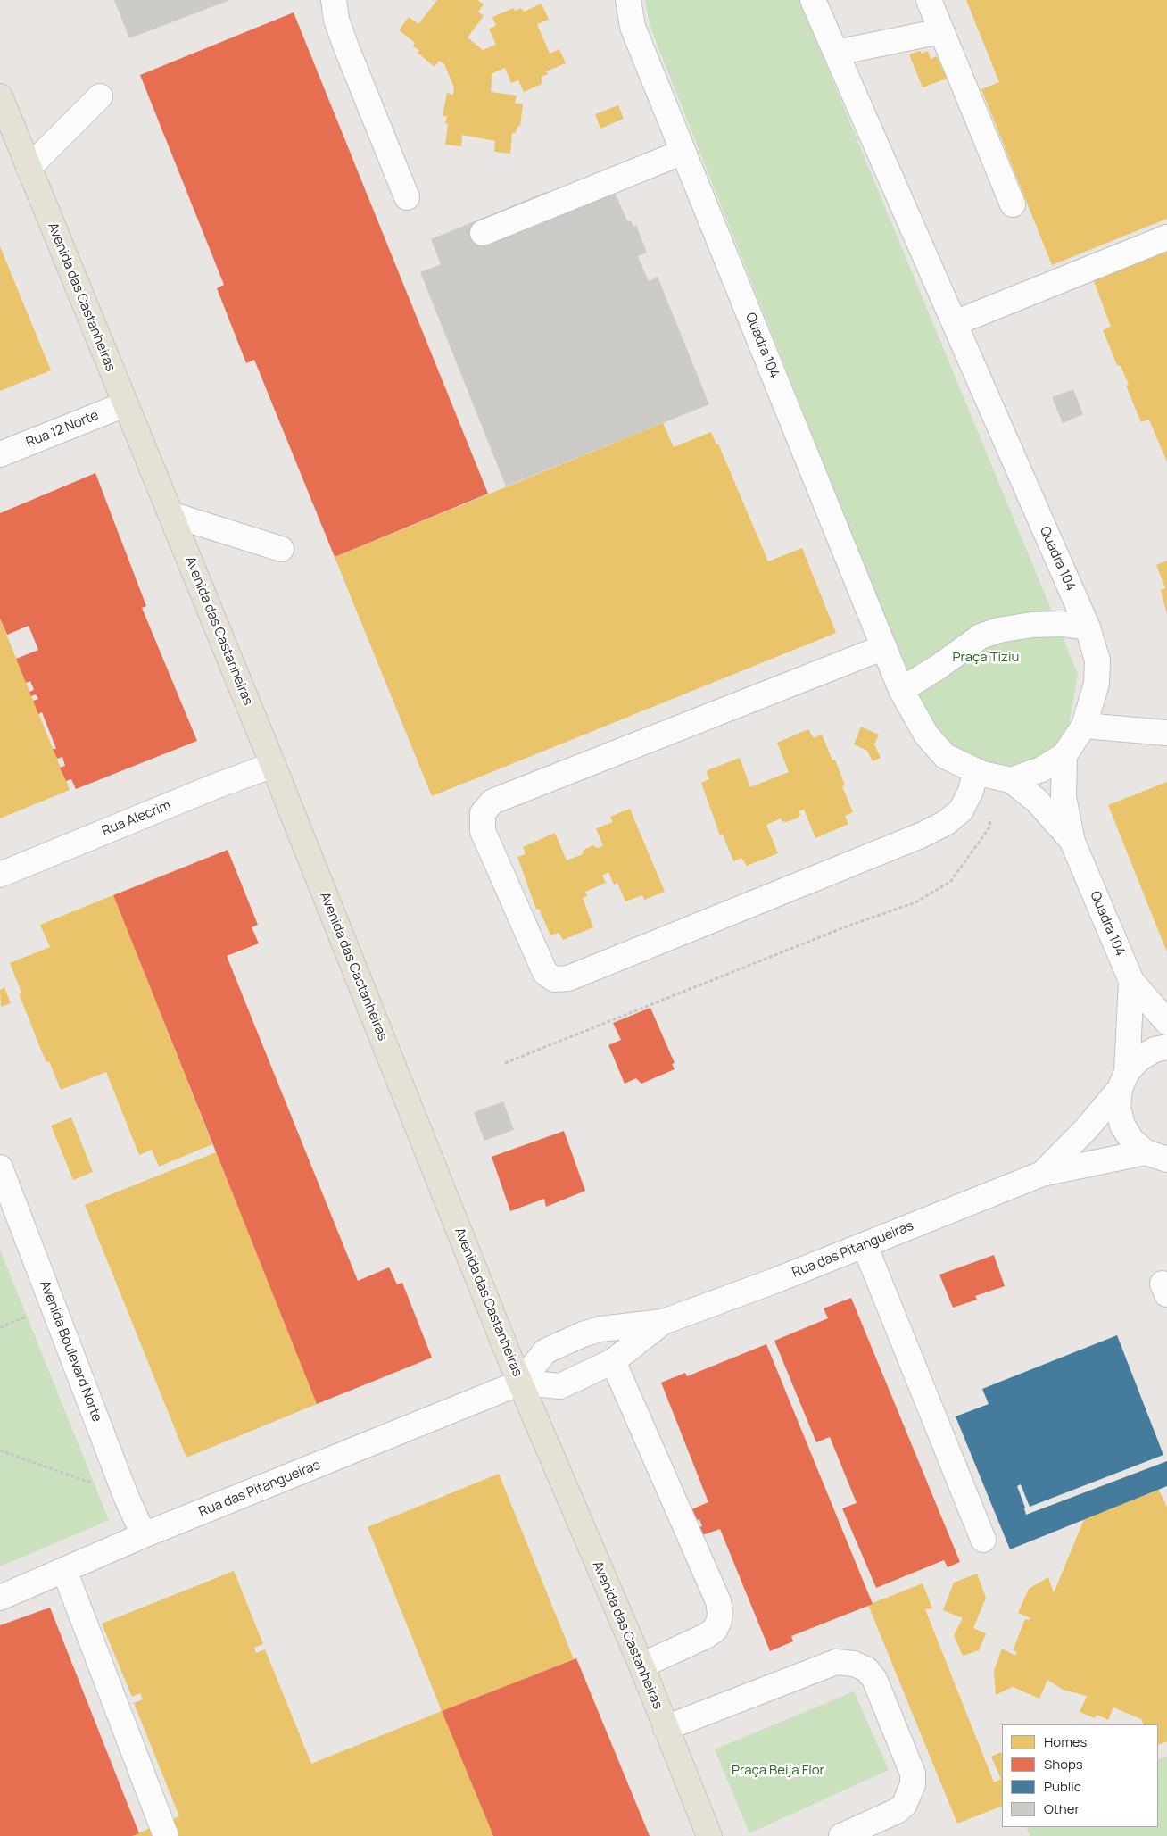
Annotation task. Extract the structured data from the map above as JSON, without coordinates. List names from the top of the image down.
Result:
{
  "streets": {
    "main road": ["Avenida das Castanheiras"],
    "street": [
      "Quadra 104",
      "Rua 12 Norte",
      "Rua Alecrim",
      "Rua das Pitangueiras",
      "Avenida Boulevard Norte"
    ]
  },
  "crossings": [
    ["Avenida das Castanheiras", "Rua 12 Norte"],
    ["Avenida das Castanheiras", "Rua Alecrim"],
    ["Avenida das Castanheiras", "Rua das Pitangueiras"],
    ["Quadra 104", "Rua das Pitangueiras"],
    ["Rua das Pitangueiras", "Avenida Boulevard Norte"]
  ],
  "parks": ["Praça Tiziu", "Praça Beija Flor"],
  "legend": [
    "Homes",
    "Shops",
    "Public",
    "Other"
  ]
}
